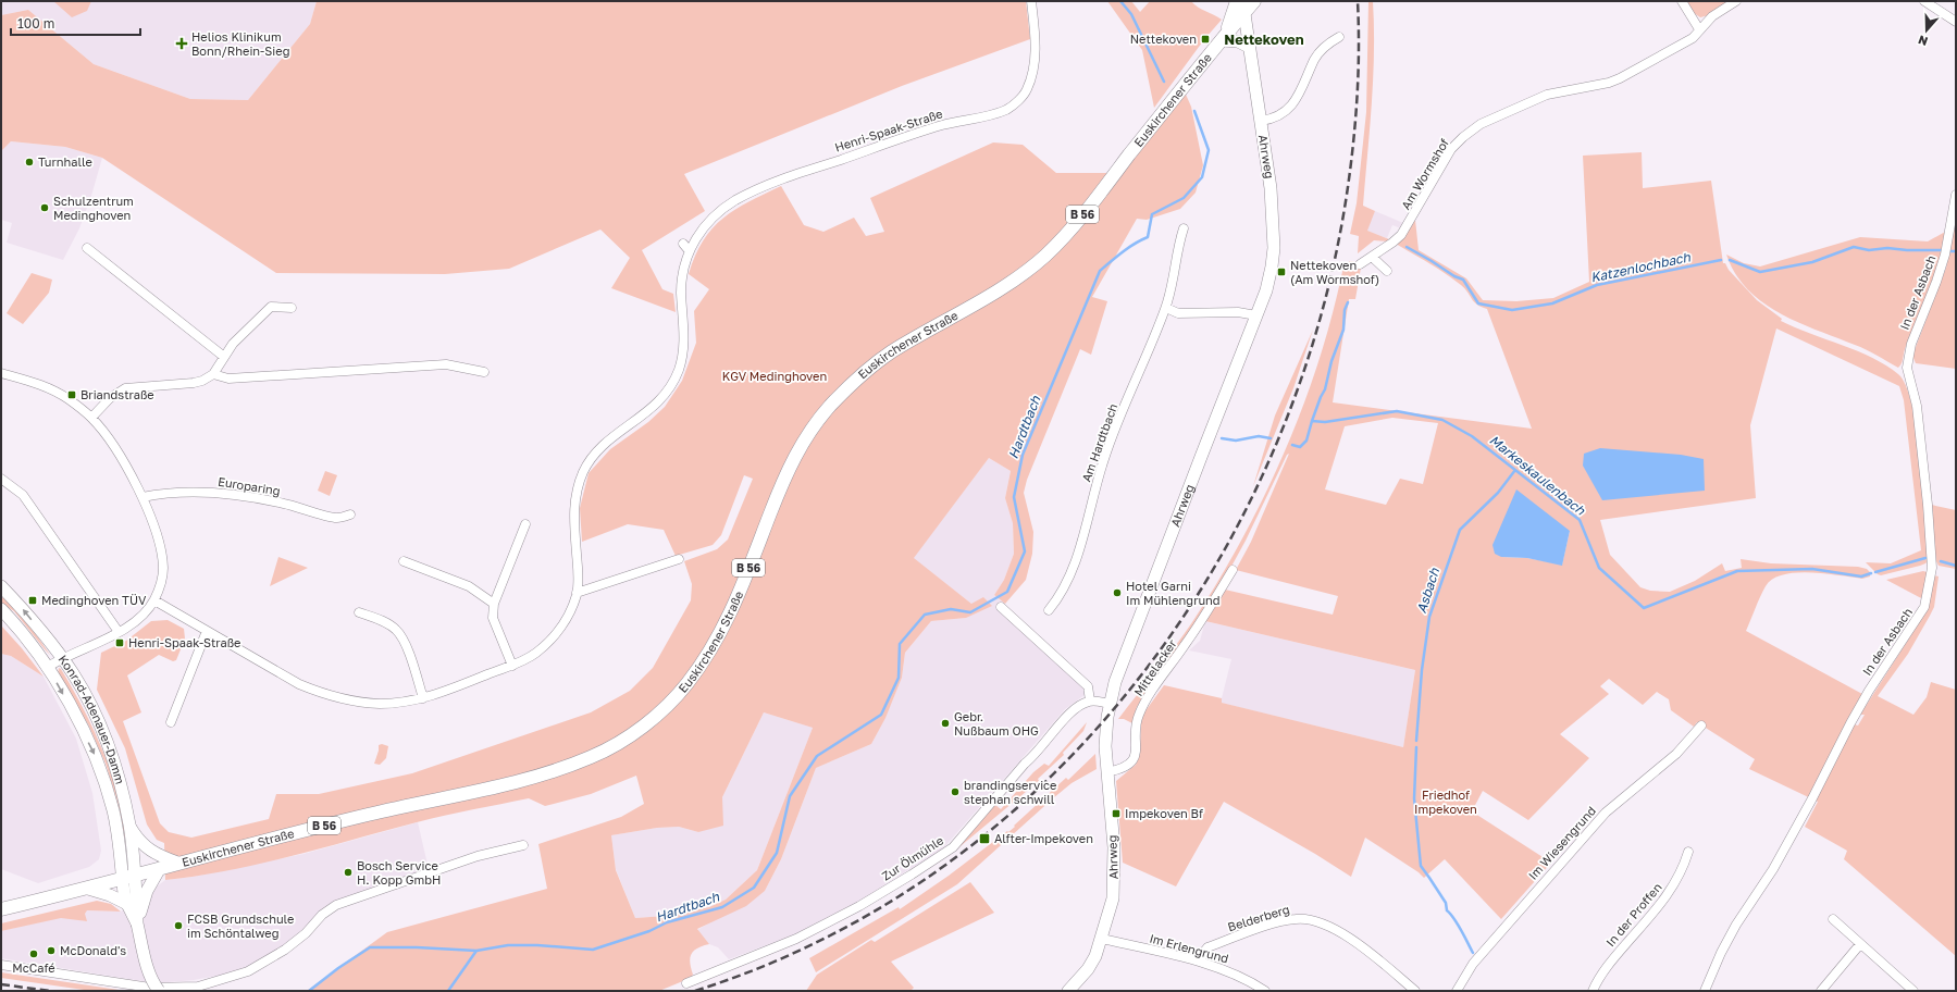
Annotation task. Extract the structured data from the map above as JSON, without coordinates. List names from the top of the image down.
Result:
{
  "streets": {
    "main road": ["Euskirchener Straße", "B 56"],
    "street": [
      "Henri-Spaak-Straße",
      "Ahrweg",
      "Am Wormshof",
      "In der Asbach",
      "Am Hardtbach",
      "Europaring",
      "Mittelacker",
      "Konrad-Adenauer-Damm",
      "Im Wiesengrund",
      "Zur Ölmühle",
      "In der Proffen",
      "Belderberg",
      "Im Erlengrund"
    ]
  },
  "crossings": [
    ["Euskirchener Straße", "Ahrweg"],
    ["Euskirchener Straße", "Konrad-Adenauer-Damm"],
    ["Ahrweg", "Mittelacker"],
    ["Ahrweg", "Im Erlengrund"],
    ["Belderberg", "Im Erlengrund"]
  ],
  "districts": ["Nettekoven"],
  "water": [
    "Katzenlochbach",
    "Hardtbach",
    "Markeskaulenbach",
    "Asbach"
  ],
  "parks": ["KGV Medinghoven", "Friedhof Impekoven"],
  "places": {
    "transit": [
      "Nettekoven",
      "Nettekoven (Am Wormshof)",
      "Briandstraße",
      "Medinghoven TÜV",
      "Henri-Spaak-Straße",
      "Impekoven Bf",
      "Alfter-Impekoven"
    ],
    "health": ["Helios Klinikum Bonn/Rhein-Sieg"],
    "other": [
      "Turnhalle",
      "Schulzentrum Medinghoven",
      "Hotel Garni Im Mühlengrund",
      "Gebr. Nußbaum OHG",
      "brandingservice stephan schwill",
      "Bosch Service H. Kopp GmbH",
      "FCSB Grundschule im Schöntalweg",
      "McDonald's",
      "McCafé"
    ]
  },
  "scale_bar": "100 m",
  "north": "bottom"
}
